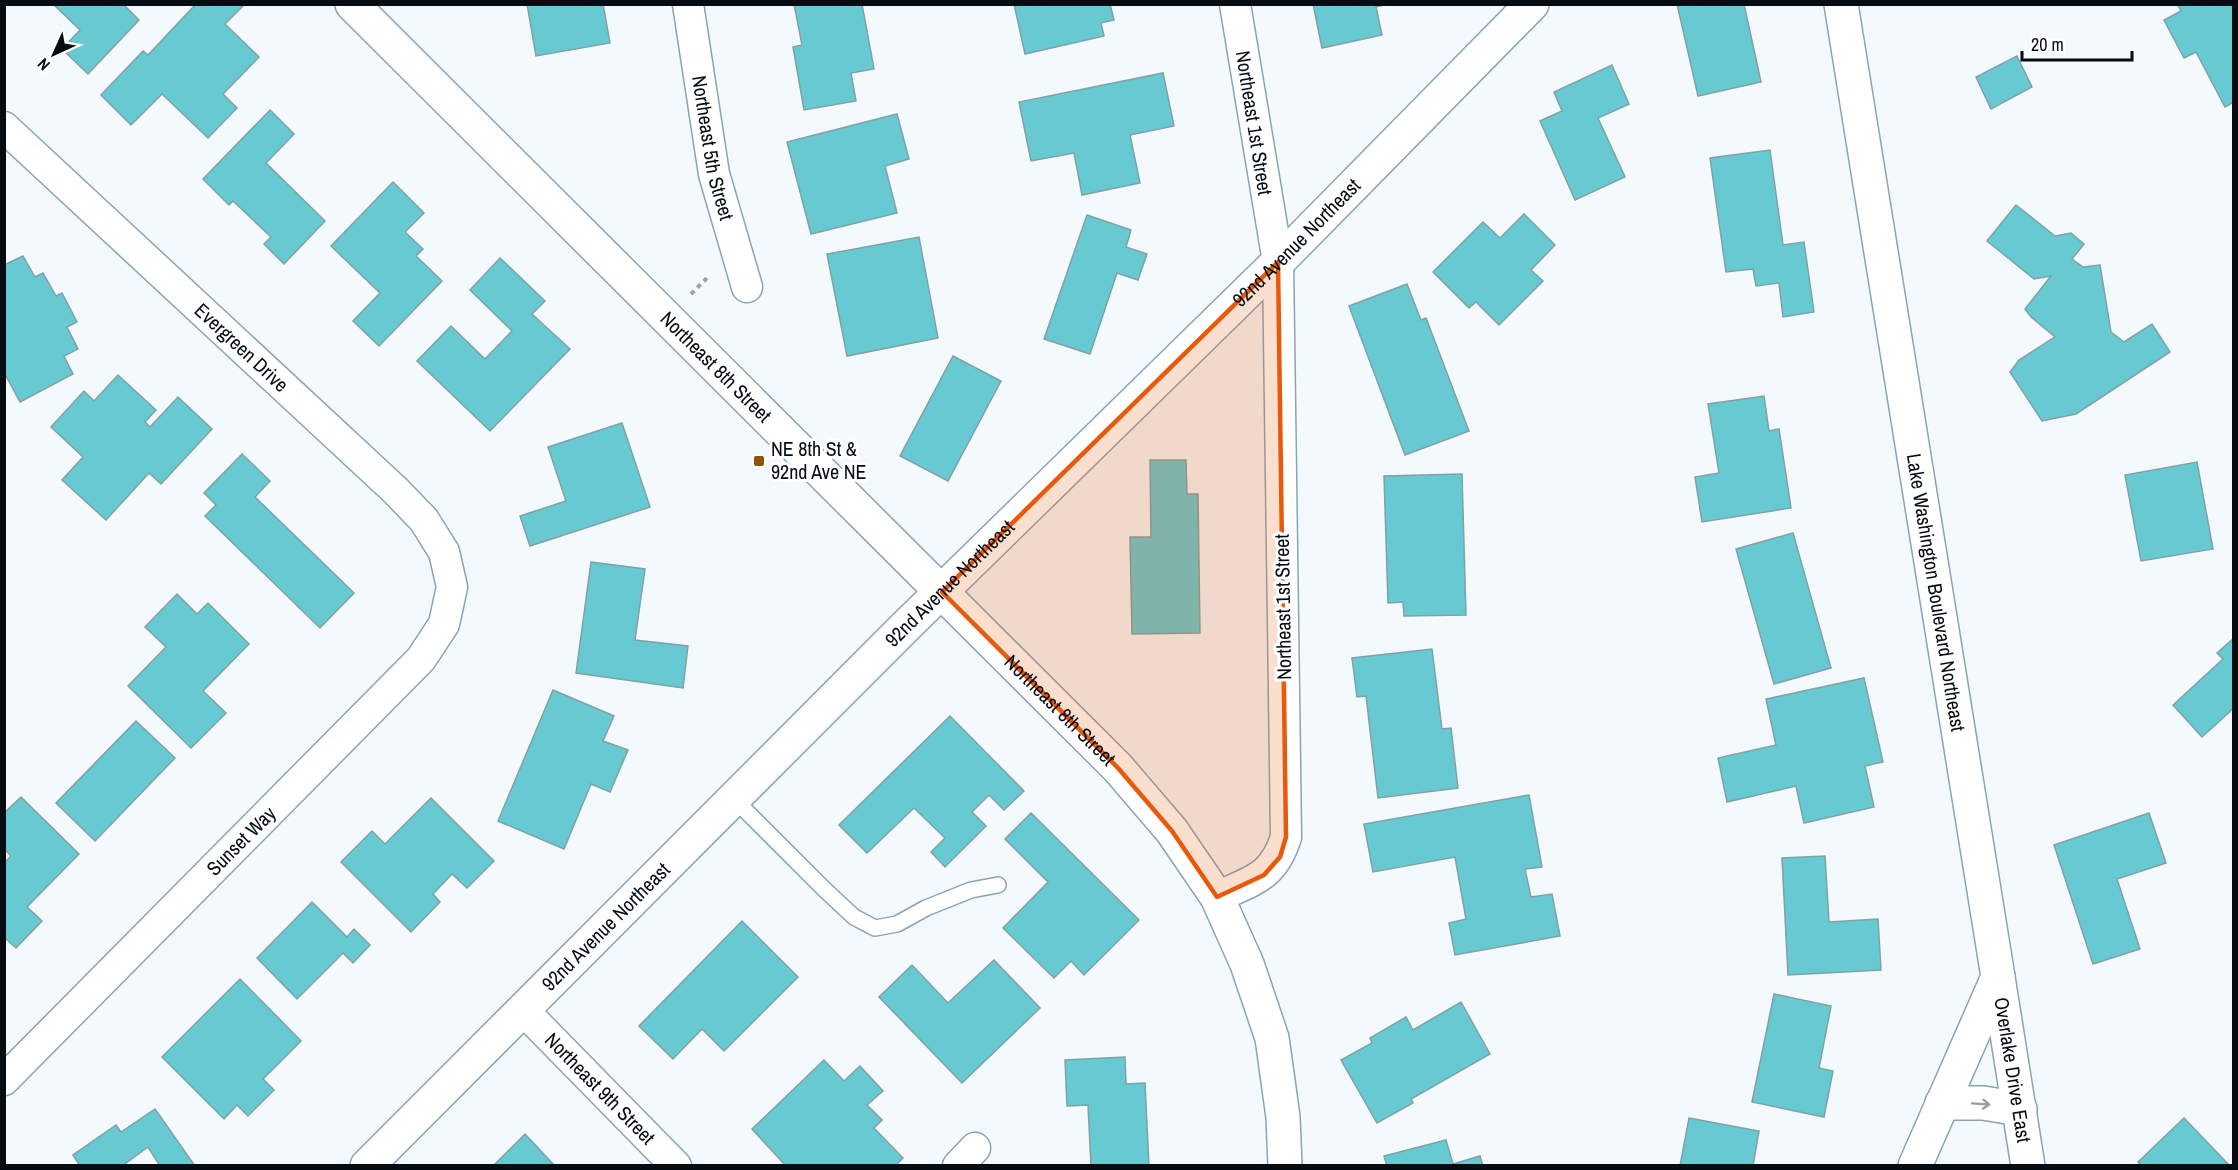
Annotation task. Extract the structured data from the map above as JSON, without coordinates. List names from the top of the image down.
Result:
{
  "streets": {
    "main road": [
      "92nd Avenue Northeast",
      "Northeast 8th Street",
      "Lake Washington Boulevard Northeast",
      "Overlake Drive East"
    ],
    "street": [
      "Northeast 1st Street",
      "Northeast 5th Street",
      "Evergreen Drive",
      "Sunset Way",
      "Northeast 9th Street"
    ]
  },
  "crossings": [
    ["Northeast 1st Street", "92nd Avenue Northeast"],
    ["Northeast 1st Street", "Northeast 8th Street"],
    ["92nd Avenue Northeast", "Northeast 8th Street"],
    ["92nd Avenue Northeast", "Northeast 9th Street"],
    ["Evergreen Drive", "Sunset Way"],
    ["Lake Washington Boulevard Northeast", "Overlake Drive East"]
  ],
  "places": {
    "transit": ["NE 8th St & 92nd Ave NE"]
  },
  "scale_bar": "20 m",
  "north": "bottom left"
}
